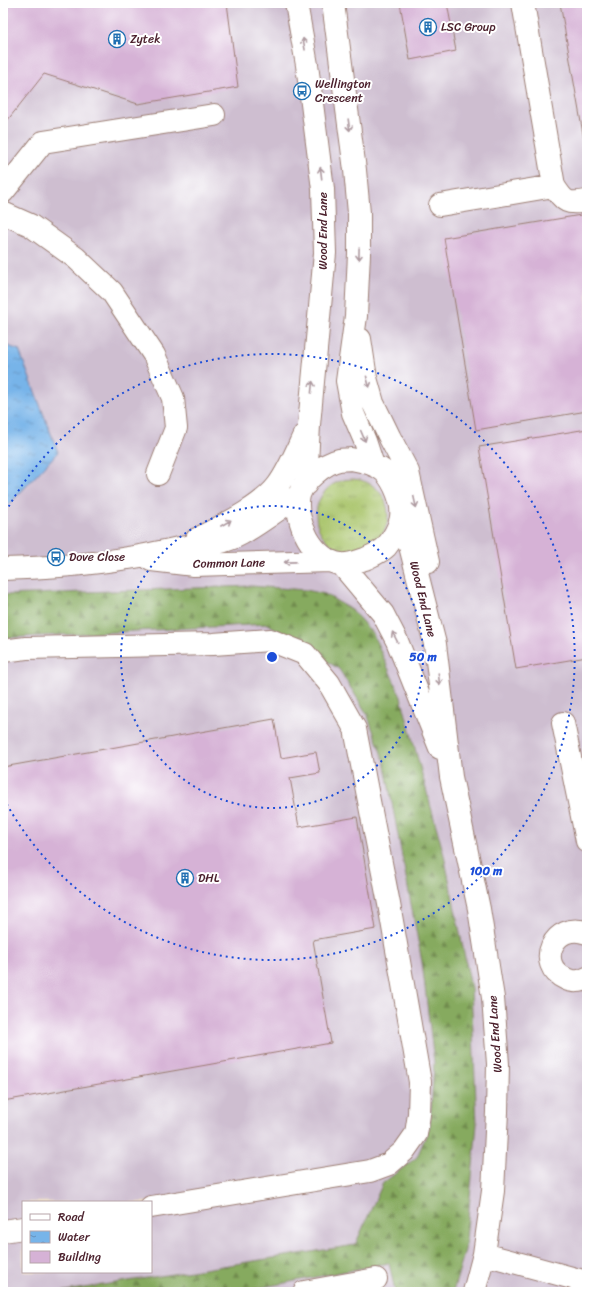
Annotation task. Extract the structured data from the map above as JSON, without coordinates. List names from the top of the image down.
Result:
{
  "streets": {
    "street": ["Wood End Lane", "Common Lane"]
  },
  "crossings": [
    ["Wood End Lane", "Common Lane"]
  ],
  "one_way": ["Common Lane"],
  "places": {
    "building": ["LSC Group", "Zytek", "DHL"],
    "bus stop": ["Wellington Crescent", "Dove Close"]
  },
  "legend": ["Road", "Water", "Building"],
  "rings": ["50 m", "100 m"]
}
